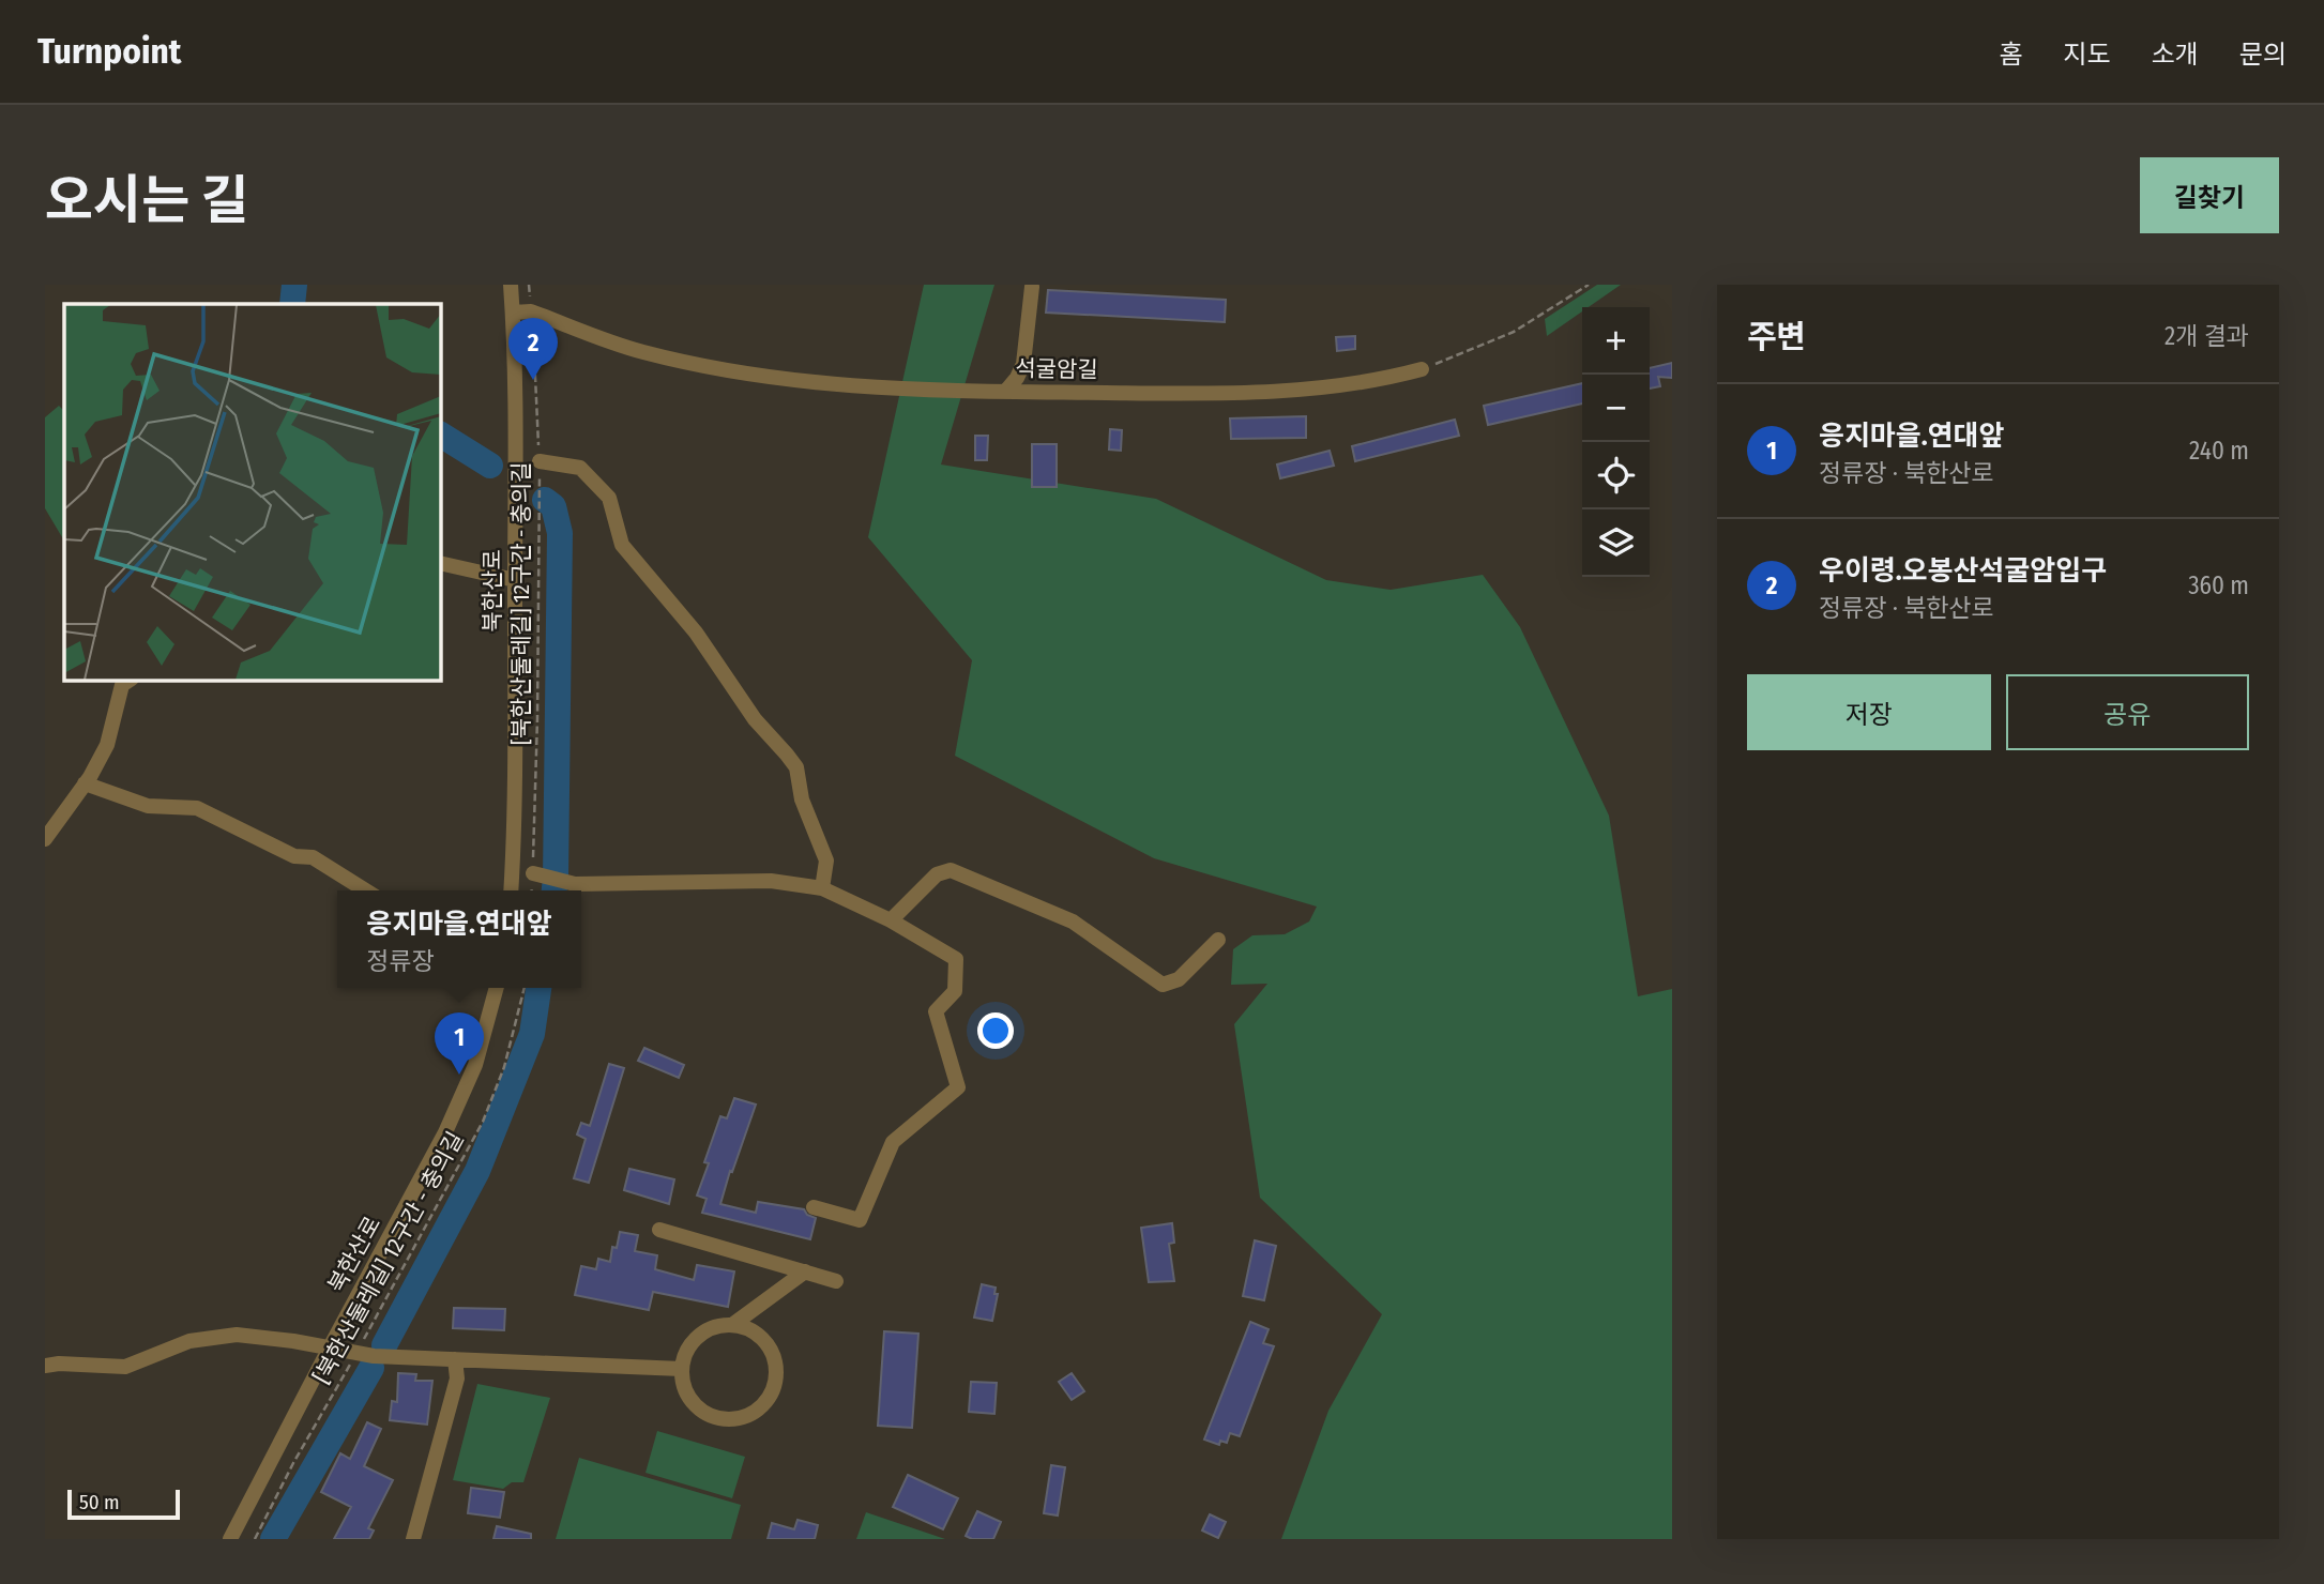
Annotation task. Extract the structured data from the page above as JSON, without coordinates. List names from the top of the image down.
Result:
{
  "streets": {
    "street": ["석굴암길", "북한산로"],
    "path": ["[북한산둘레길] 12구간 - 충의길"]
  },
  "crossings": [
    ["석굴암길", "북한산로"],
    ["석굴암길", "[북한산둘레길] 12구간 - 충의길"]
  ],
  "scale_bar": "50 m",
  "page": {
    "header": "Turnpoint",
    "nav": [
      "홈",
      "지도",
      "소개",
      "문의"
    ],
    "title": "오시는 길",
    "buttons": [
      "길찾기",
      ["저장", "공유"]
    ],
    "heading": ["주변", "2개 결과"],
    "map_buttons": ["+", "−"],
    "pins": ["2", "1"],
    "list": [
      {
        "mark": "1",
        "name": "응지마을.연대앞",
        "note": "정류장 · 북한산로",
        "value": "240 m"
      },
      {
        "mark": "2",
        "name": "우이령.오봉산석굴암입구",
        "note": "정류장 · 북한산로",
        "value": "360 m"
      }
    ],
    "popup": ["응지마을.연대앞", "정류장"],
    "scale": "50 m"
  }
}
